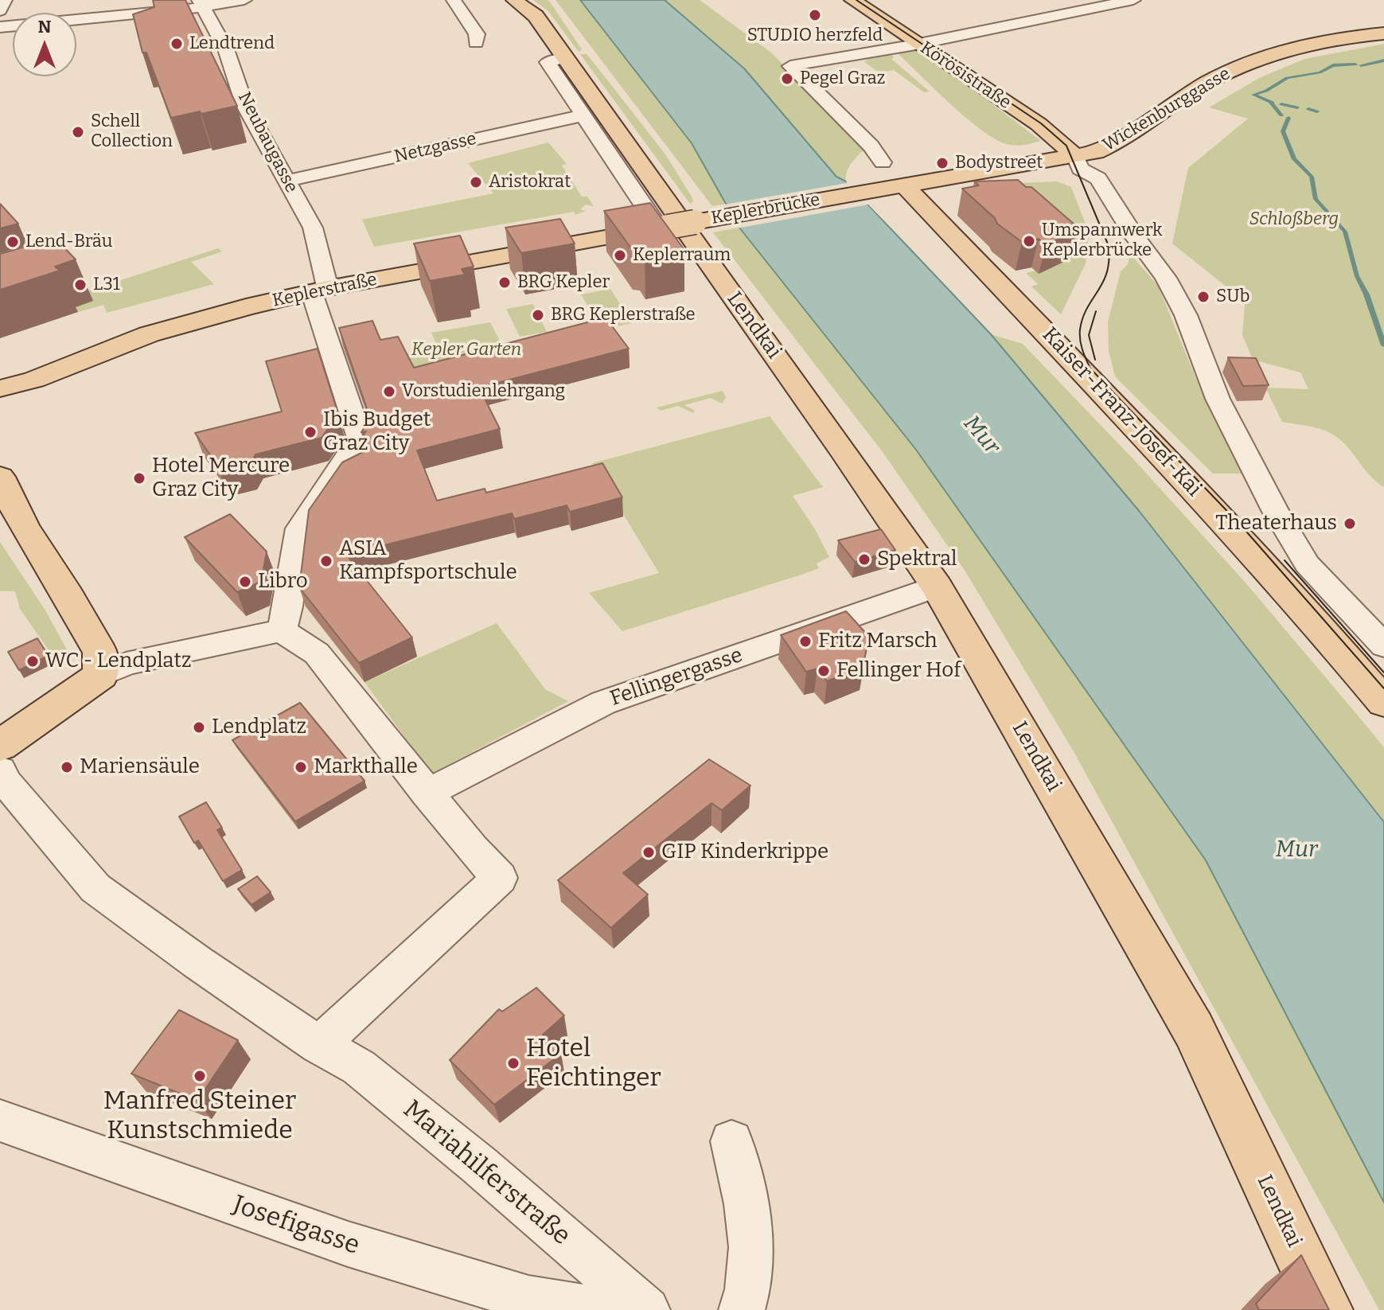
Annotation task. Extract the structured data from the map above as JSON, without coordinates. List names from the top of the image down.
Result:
{
  "streets": {
    "main road": [
      "Körösistraße",
      "Wickenburggasse",
      "Keplerbrücke",
      "Keplerstraße",
      "Lendkai",
      "Kaiser-Franz-Josef-Kai"
    ],
    "street": [
      "Neubaugasse",
      "Netzgasse",
      "Fellingergasse",
      "Mariahilferstraße",
      "Josefigasse"
    ]
  },
  "crossings": [
    ["Körösistraße", "Wickenburggasse"],
    ["Wickenburggasse", "Keplerbrücke"],
    ["Wickenburggasse", "Kaiser-Franz-Josef-Kai"],
    ["Neubaugasse", "Netzgasse"],
    ["Neubaugasse", "Keplerstraße"],
    ["Netzgasse", "Lendkai"],
    ["Keplerbrücke", "Keplerstraße"],
    ["Keplerbrücke", "Lendkai"],
    ["Keplerstraße", "Lendkai"],
    ["Lendkai", "Fellingergasse"],
    ["Mariahilferstraße", "Josefigasse"]
  ],
  "water": ["Mur"],
  "parks": ["Schloßberg", "Kepler Garten"],
  "places": [
    "STUDIO herzfeld",
    "Lendtrend",
    "Pegel Graz",
    "Schell Collection",
    "Bodystreet",
    "Aristokrat",
    "Umspannwerk Keplerbrücke",
    "Lend-Bräu",
    "Keplerraum",
    "BRG Kepler",
    "L31",
    "SUb",
    "BRG Keplerstraße",
    "Vorstudienlehrgang",
    "Ibis Budget Graz City",
    "Hotel Mercure Graz City",
    "Theaterhaus",
    "Spektral",
    "ASIA Kampfsportschule",
    "Libro",
    "Fritz Marsch",
    "WC - Lendplatz",
    "Fellinger Hof",
    "Lendplatz",
    "Mariensäule",
    "Markthalle",
    "GIP Kinderkrippe",
    "Hotel Feichtinger",
    "Manfred Steiner Kunstschmiede"
  ],
  "north": "top"
}
